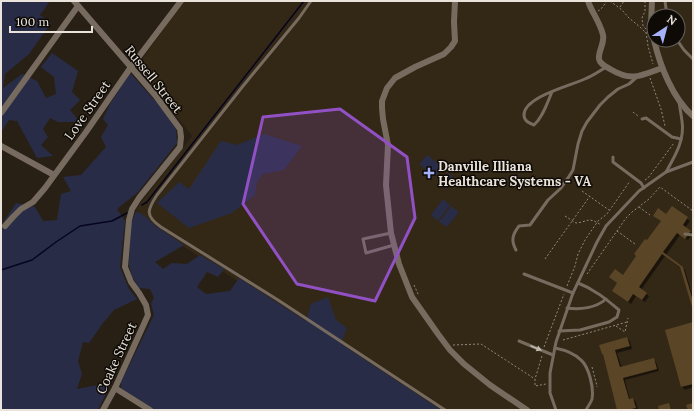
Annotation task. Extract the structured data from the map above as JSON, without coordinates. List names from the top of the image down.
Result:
{
  "streets": {
    "street": ["Russell Street", "Love Street", "Coake Street"]
  },
  "crossings": [
    ["Russell Street", "Love Street"],
    ["Russell Street", "Coake Street"]
  ],
  "places": {
    "health": ["Danville Illiana Healthcare Systems - VA"]
  },
  "scale_bar": "100 m",
  "north": "top right"
}
